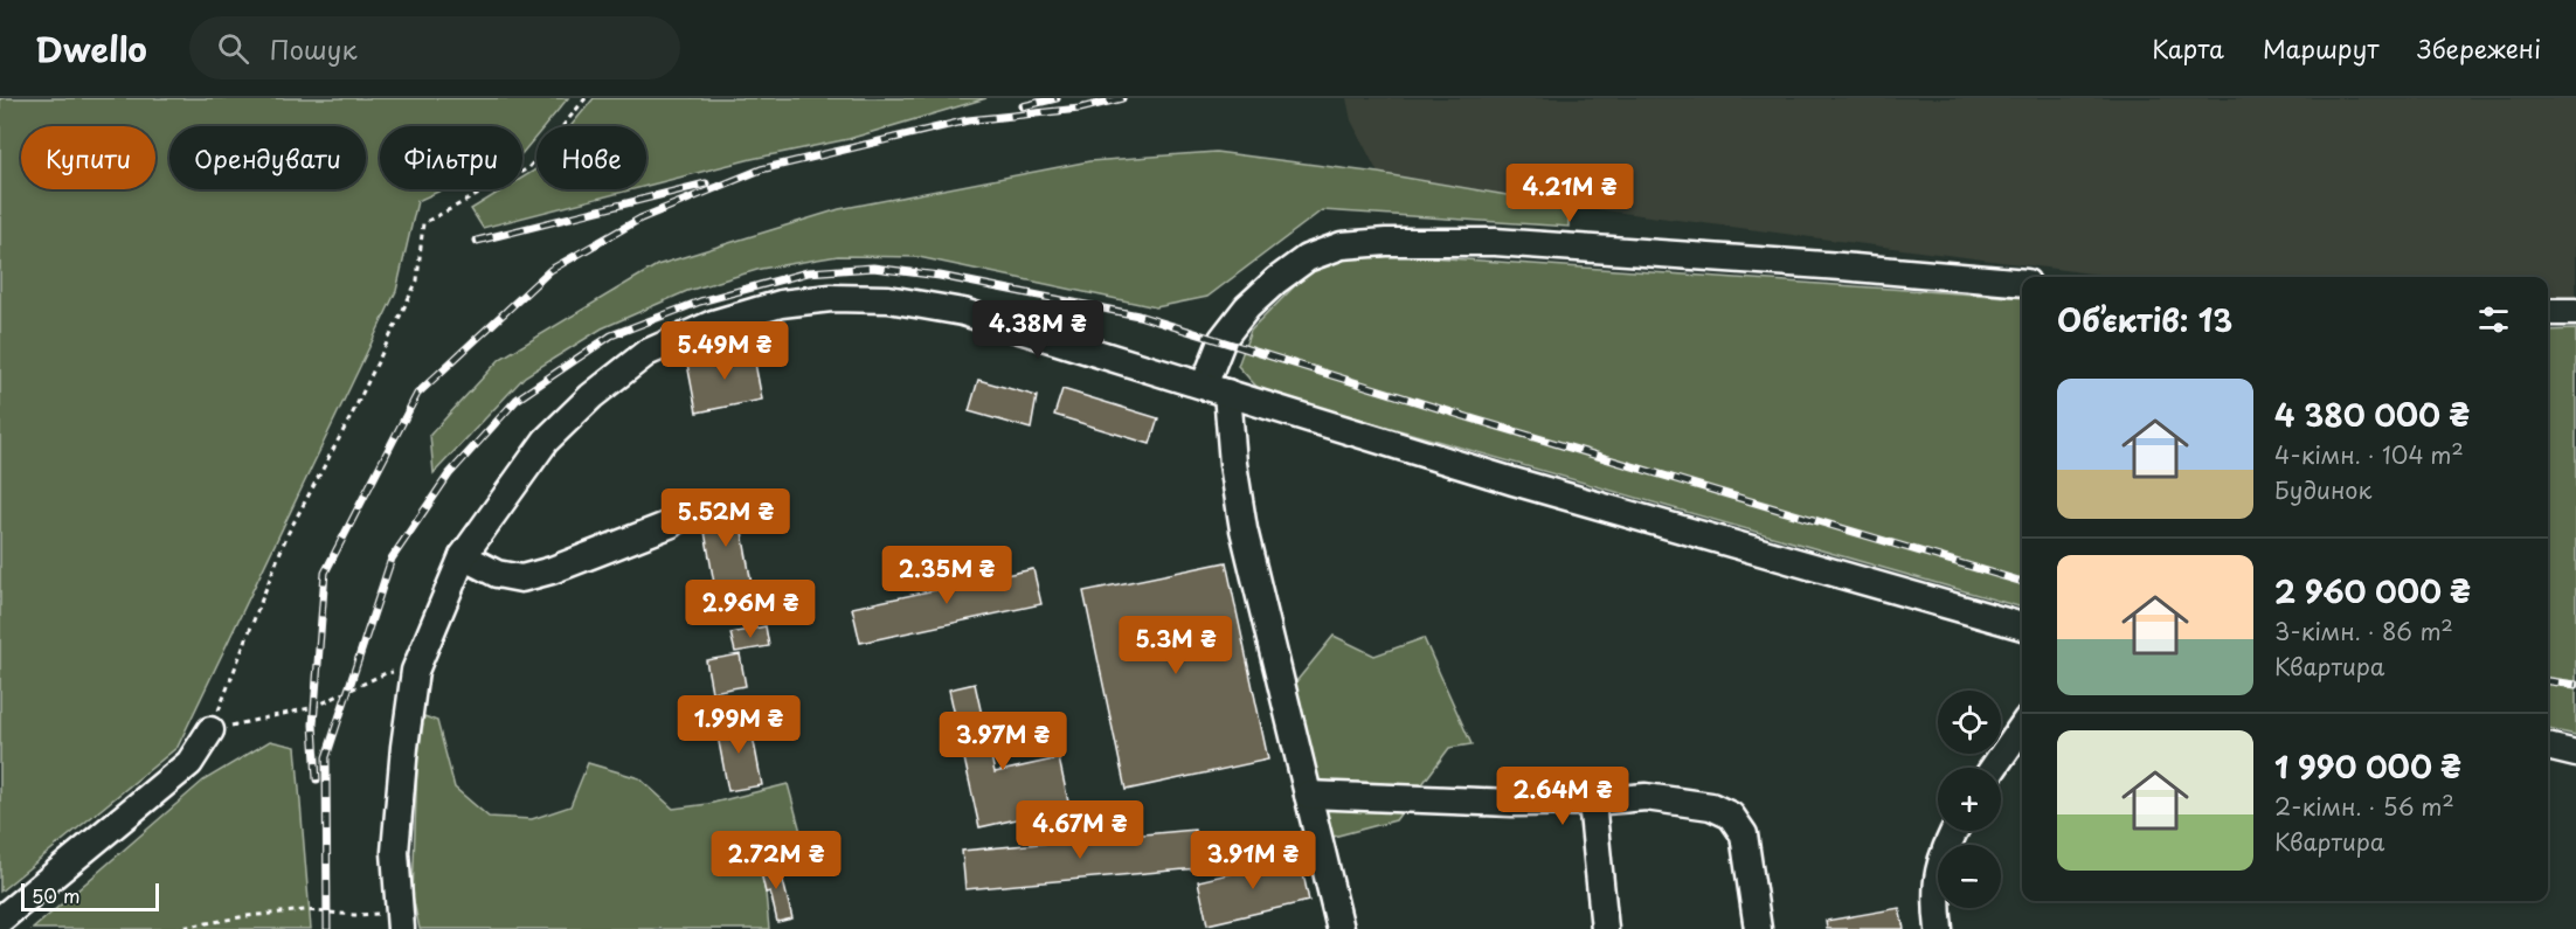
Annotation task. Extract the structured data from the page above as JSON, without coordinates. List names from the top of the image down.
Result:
{
  "scale_bar": "50 m",
  "page": {
    "header": "Dwello",
    "search": "Пошук",
    "nav": ["Карта", "Маршрут", "Збережені"],
    "chip": [
      "Купити",
      "Орендувати",
      "Фільтри",
      "Нове"
    ],
    "price": [
      "4.21M ₴",
      "4.38M ₴",
      "5.49M ₴",
      "5.52M ₴",
      "2.35M ₴",
      "2.96M ₴",
      "5.3M ₴",
      "1.99M ₴",
      "3.97M ₴",
      "2.64M ₴",
      "4.67M ₴",
      "2.72M ₴",
      "3.91M ₴"
    ],
    "heading": "Об’єктів: 13",
    "list": [
      {
        "name": "4 380 000 ₴",
        "note": "4-кімн. · 104 m² · Будинок"
      },
      {
        "name": "2 960 000 ₴",
        "note": "3-кімн. · 86 m² · Квартира"
      },
      {
        "name": "1 990 000 ₴",
        "note": "2-кімн. · 56 m² · Квартира"
      }
    ],
    "map_buttons": ["+", "−"],
    "scale": "50 m"
  }
}
